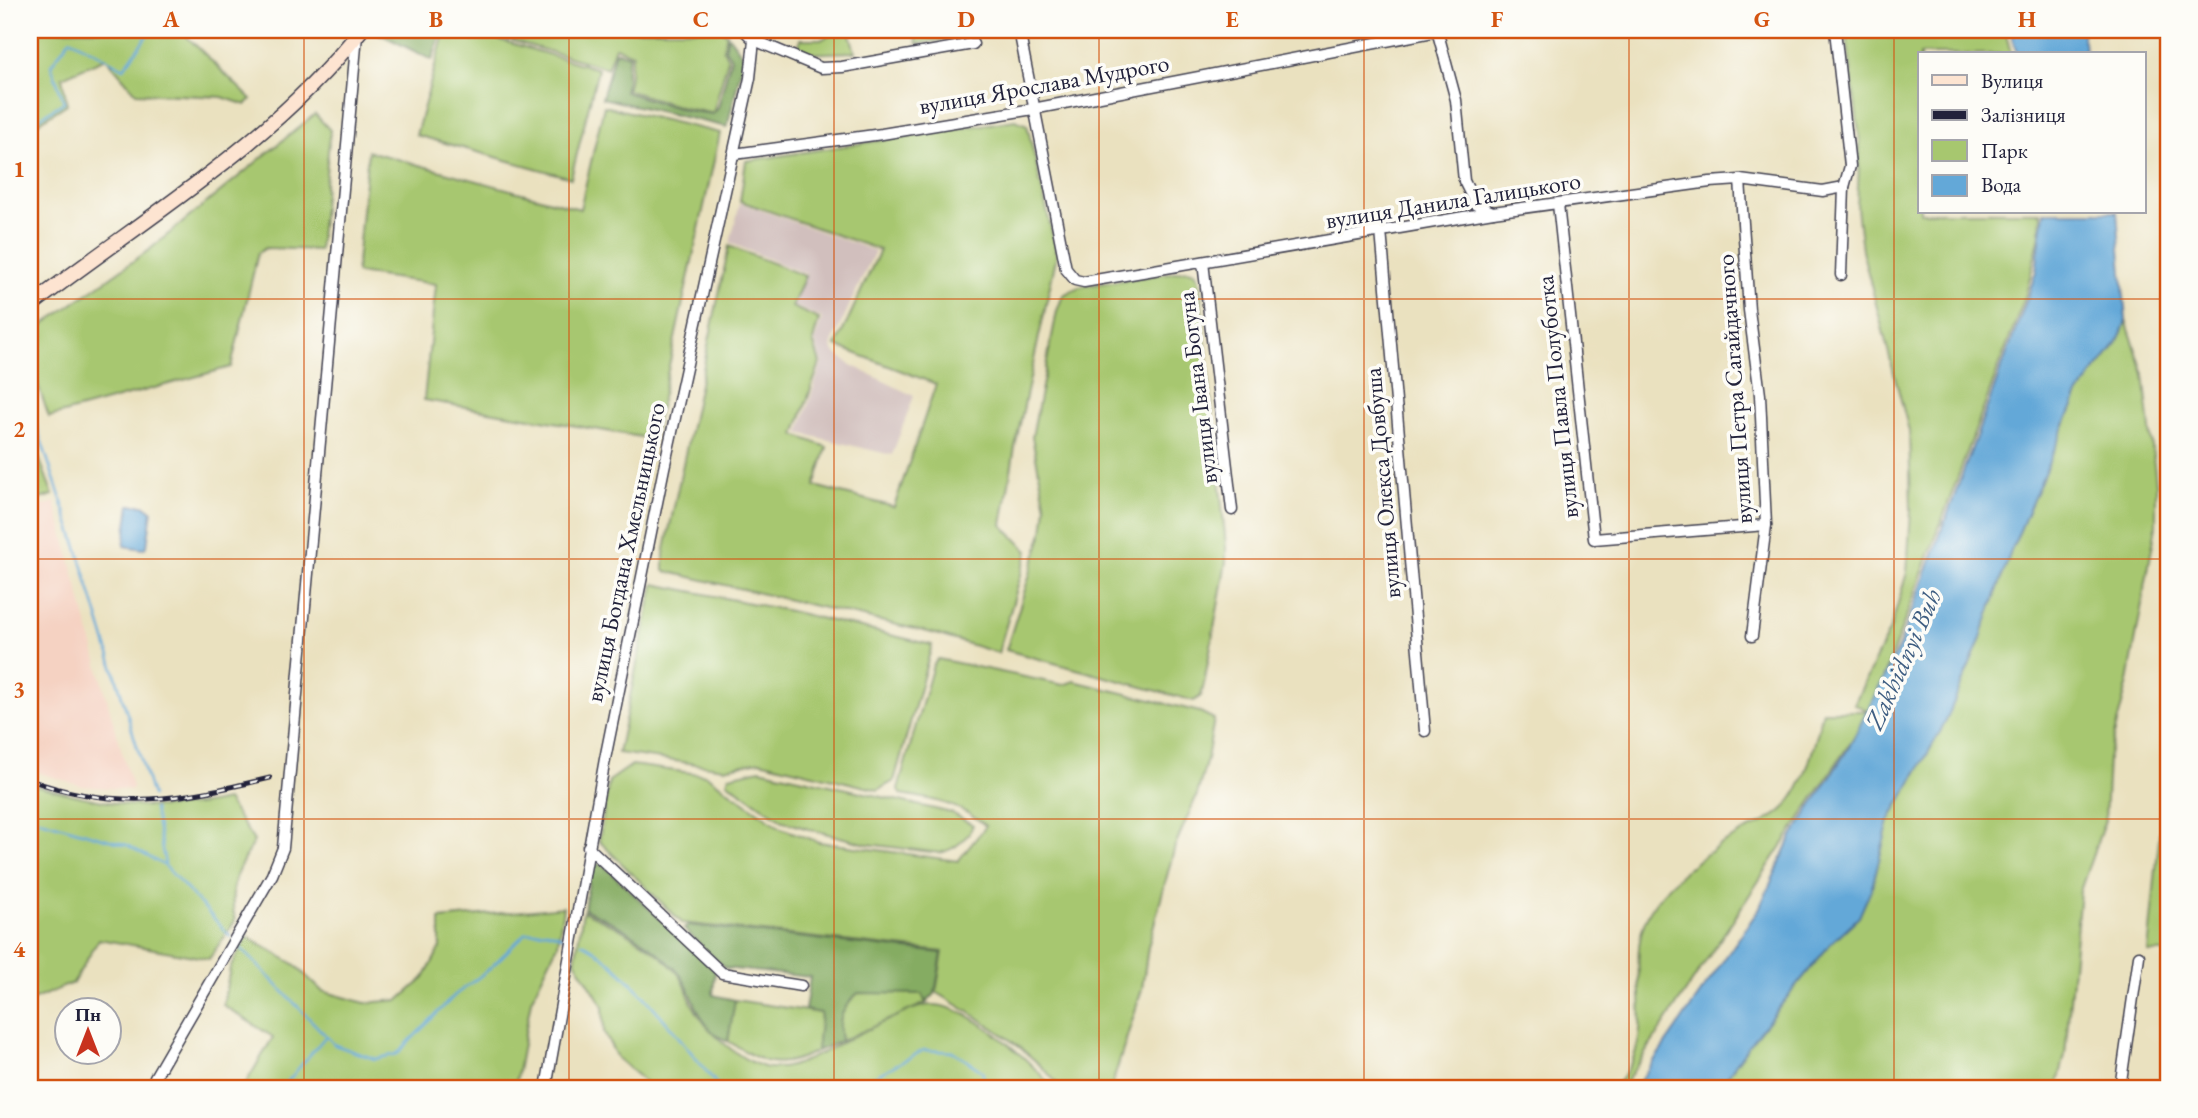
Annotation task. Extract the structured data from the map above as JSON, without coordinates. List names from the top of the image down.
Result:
{
  "streets": {
    "street": [
      "вулиця Ярослава Мудрого",
      "вулиця Данила Галицького",
      "вулиця Івана Богуна",
      "вулиця Петра Сагайдачного",
      "вулиця Павла Полуботка",
      "вулиця Олекса Довбуша",
      "вулиця Богдана Хмельницького"
    ]
  },
  "crossings": [
    ["вулиця Ярослава Мудрого", "вулиця Данила Галицького"],
    ["вулиця Ярослава Мудрого", "вулиця Богдана Хмельницького"],
    ["вулиця Данила Галицького", "вулиця Івана Богуна"],
    ["вулиця Данила Галицького", "вулиця Петра Сагайдачного"],
    ["вулиця Данила Галицького", "вулиця Павла Полуботка"],
    ["вулиця Данила Галицького", "вулиця Олекса Довбуша"],
    ["вулиця Петра Сагайдачного", "вулиця Павла Полуботка"]
  ],
  "water": ["Zakhidnyi Buh"],
  "legend": [
    "Вулиця",
    "Залізниця",
    "Парк",
    "Вода"
  ],
  "north": "top",
  "grid": {
    "columns": [
      "A",
      "B",
      "C",
      "D",
      "E",
      "F",
      "G",
      "H"
    ],
    "rows": [
      "1",
      "2",
      "3",
      "4"
    ]
  }
}
